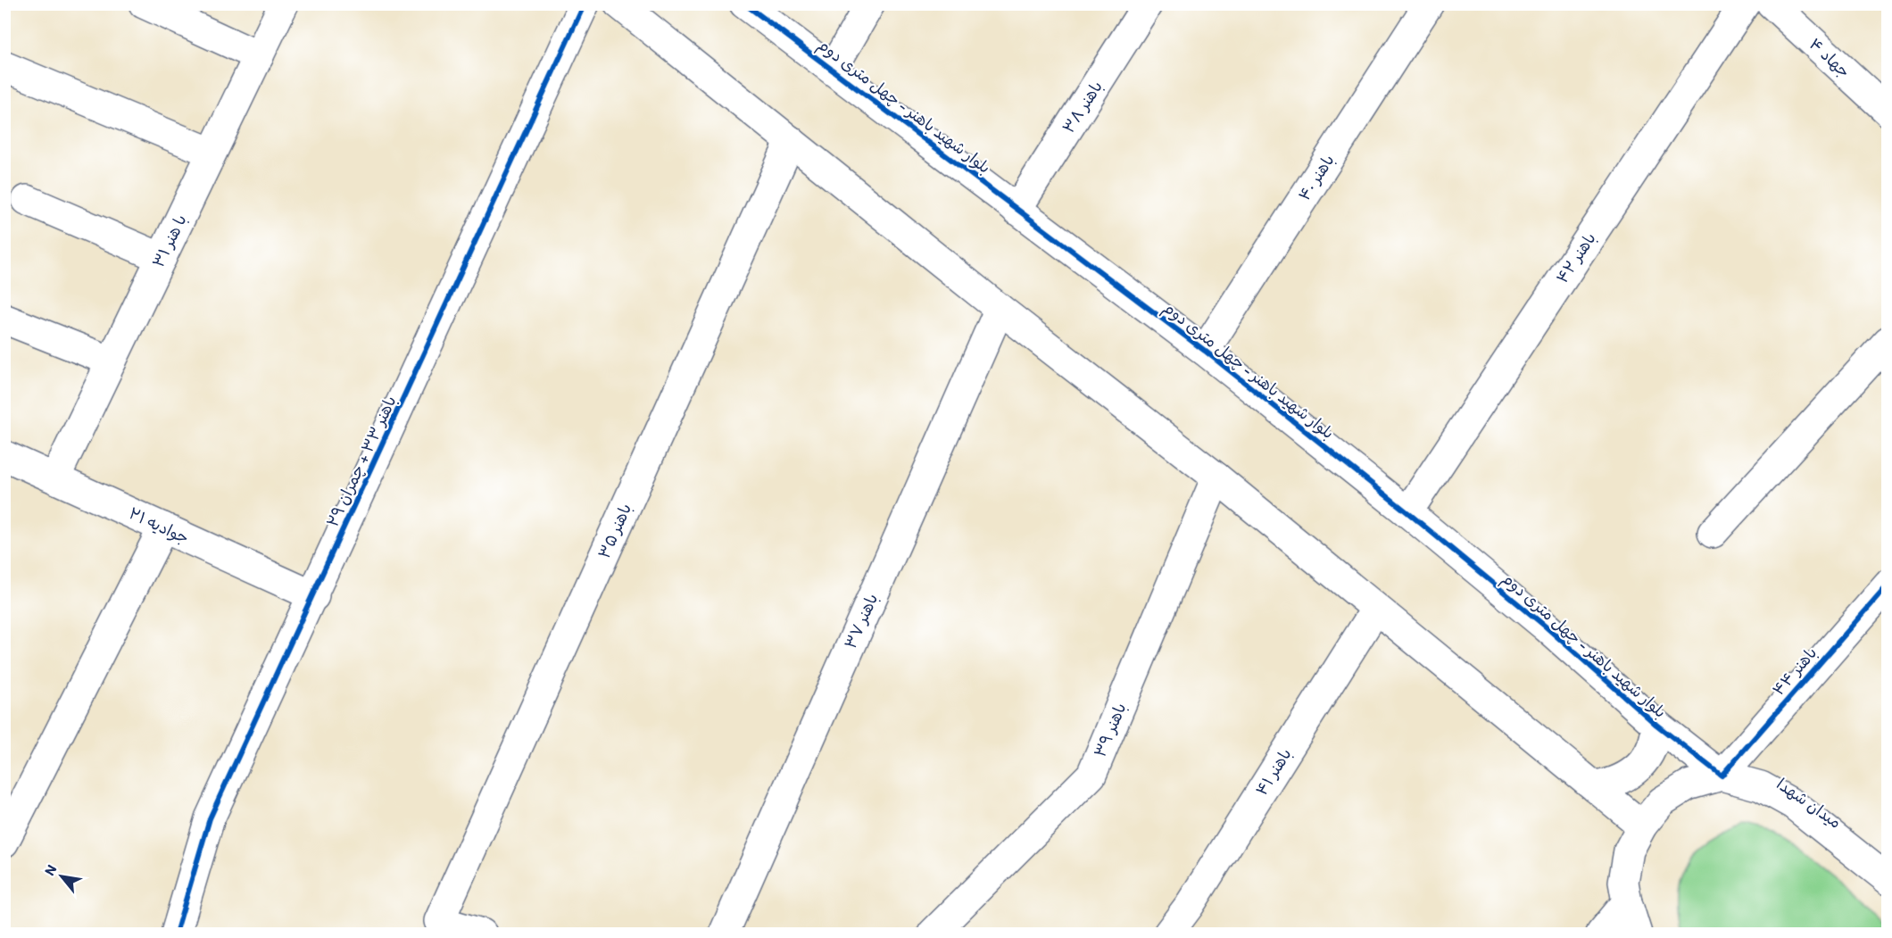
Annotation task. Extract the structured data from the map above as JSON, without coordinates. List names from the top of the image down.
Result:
{
  "streets": {
    "street": [
      "جهاد ۴",
      "بلوار شهید باهنر - چهل متری دوم",
      "باهنر ۳۸",
      "باهنر ۴۰",
      "با هنر ۳۱",
      "باهنر ۴۲",
      "باهنر ۳۳ + چمران ۲۹",
      "جوادیه ۲۱",
      "باهنر ۳۵",
      "باهنر ۳۷",
      "باهنر ۴۴",
      "باهنر ۳۹",
      "باهنر ۴۱",
      "میدان شهدا"
    ]
  },
  "crossings": [
    ["بلوار شهید باهنر - چهل متری دوم", "باهنر ۳۸"],
    ["بلوار شهید باهنر - چهل متری دوم", "باهنر ۴۰"],
    ["بلوار شهید باهنر - چهل متری دوم", "باهنر ۴۲"],
    ["بلوار شهید باهنر - چهل متری دوم", "باهنر ۴۴"],
    ["بلوار شهید باهنر - چهل متری دوم", "میدان شهدا"],
    ["با هنر ۳۱", "جوادیه ۲۱"],
    ["باهنر ۳۳ + چمران ۲۹", "جوادیه ۲۱"],
    ["باهنر ۴۴", "میدان شهدا"]
  ],
  "north": "top left"
}
